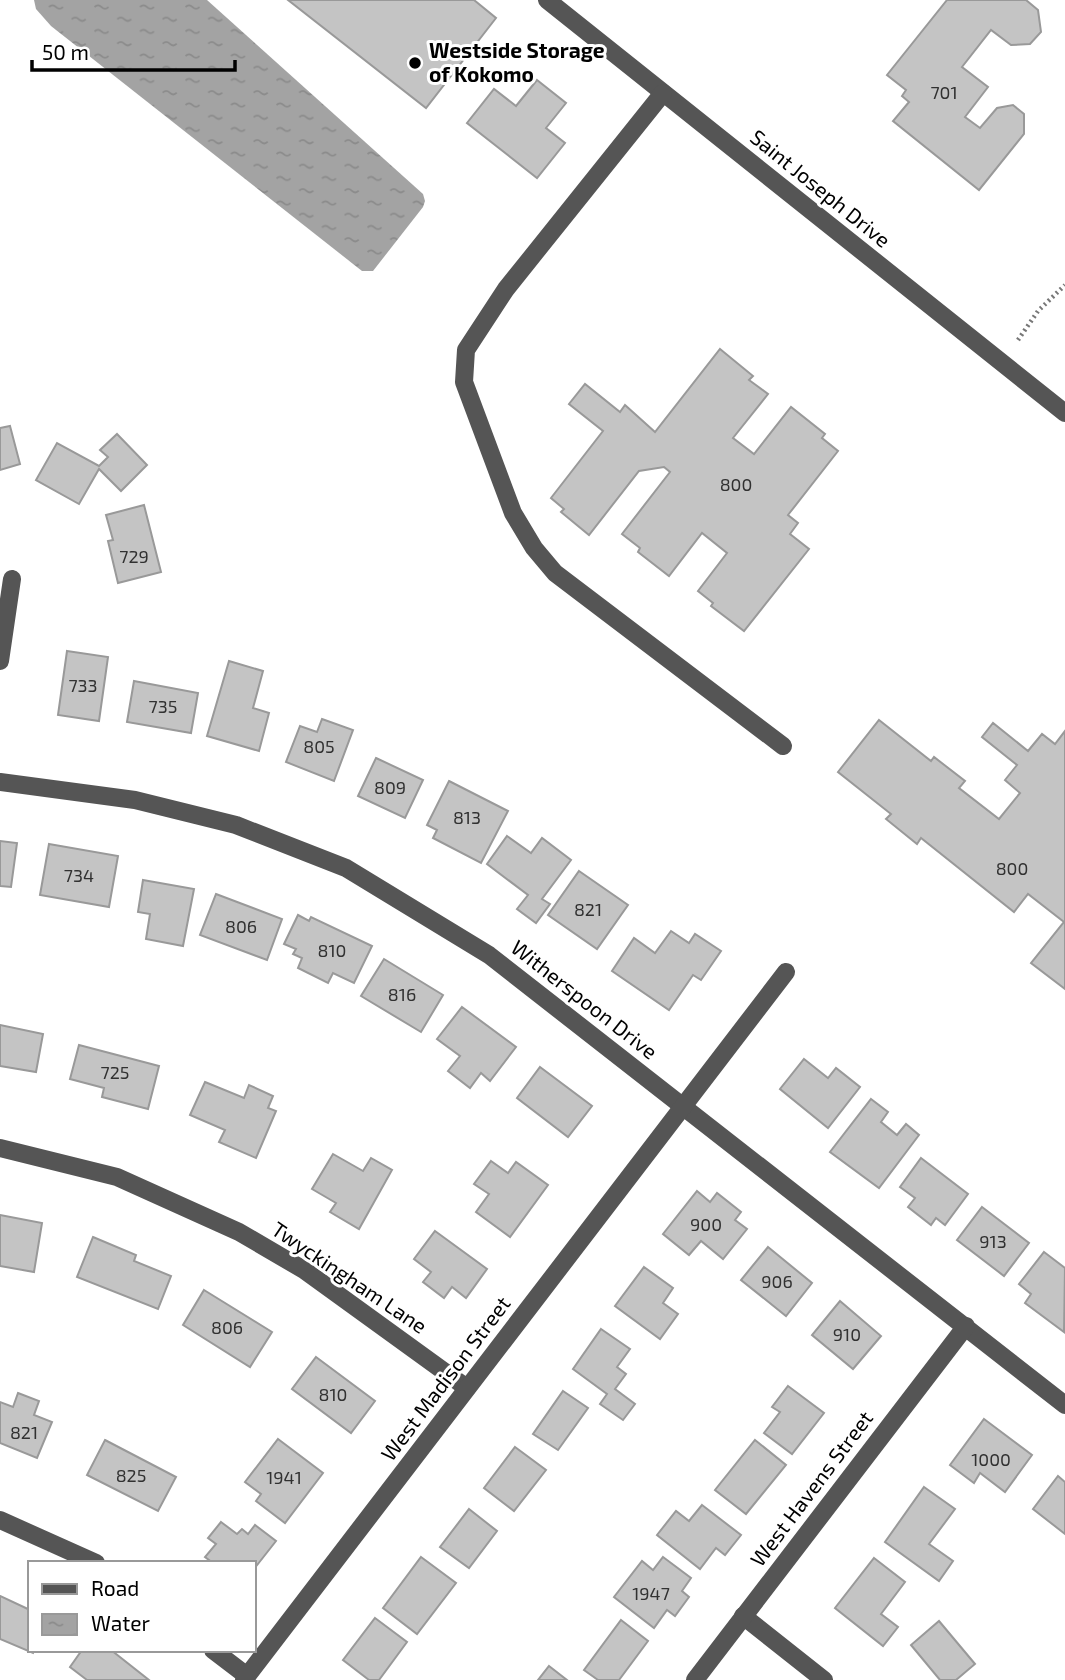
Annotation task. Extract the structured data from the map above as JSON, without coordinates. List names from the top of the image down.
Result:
{
  "streets": {
    "street": [
      "Saint Joseph Drive",
      "Witherspoon Drive",
      "Twyckingham Lane",
      "West Madison Street",
      "West Havens Street"
    ]
  },
  "crossings": [
    ["Witherspoon Drive", "West Madison Street"],
    ["Witherspoon Drive", "West Havens Street"],
    ["Twyckingham Lane", "West Madison Street"]
  ],
  "places": ["Westside Storage of Kokomo"],
  "house_numbers": [
    "701",
    "800",
    "729",
    "733",
    "735",
    "805",
    "809",
    "813",
    "800",
    "734",
    "821",
    "806",
    "810",
    "816",
    "725",
    "900",
    "913",
    "906",
    "806",
    "910",
    "810",
    "821",
    "1000",
    "825",
    "1941",
    "1947"
  ],
  "legend": ["Road", "Water"],
  "scale_bar": "50 m"
}
